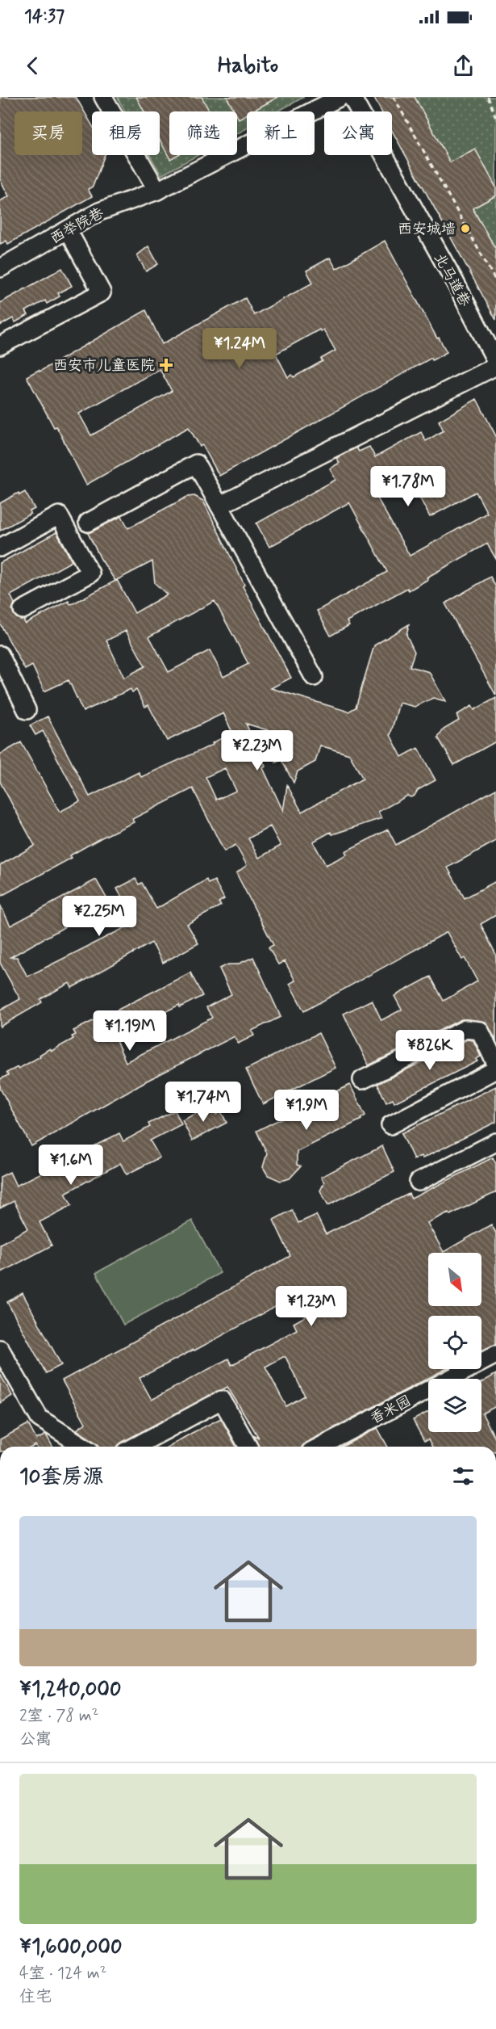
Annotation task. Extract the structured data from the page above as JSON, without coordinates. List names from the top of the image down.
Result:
{
  "streets": {
    "street": ["西举院巷", "北马道巷", "香米园"]
  },
  "places": {
    "other": ["西安城墙"],
    "health": ["西安市儿童医院"]
  },
  "north": "bottom right",
  "page": {
    "status": "14:37",
    "header": "Habito",
    "chip": [
      "买房",
      "租房",
      "筛选",
      "新上",
      "公寓"
    ],
    "price": [
      "¥1.24M",
      "¥1.78M",
      "¥2.23M",
      "¥2.25M",
      "¥1.19M",
      "¥826K",
      "¥1.74M",
      "¥1.9M",
      "¥1.6M",
      "¥1.23M"
    ],
    "heading": "10套房源",
    "list": [
      {
        "name": "¥1,240,000",
        "note": "2室 · 78 m² · 公寓"
      },
      {
        "name": "¥1,600,000",
        "note": "4室 · 124 m² · 住宅"
      }
    ]
  }
}
